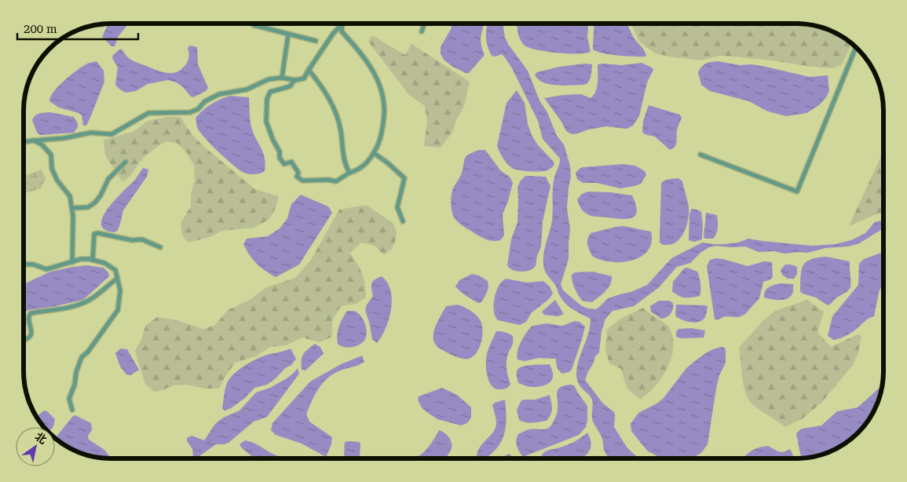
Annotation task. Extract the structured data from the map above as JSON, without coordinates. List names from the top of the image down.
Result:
{
  "scale_bar": "200 m",
  "north": "top right"
}
